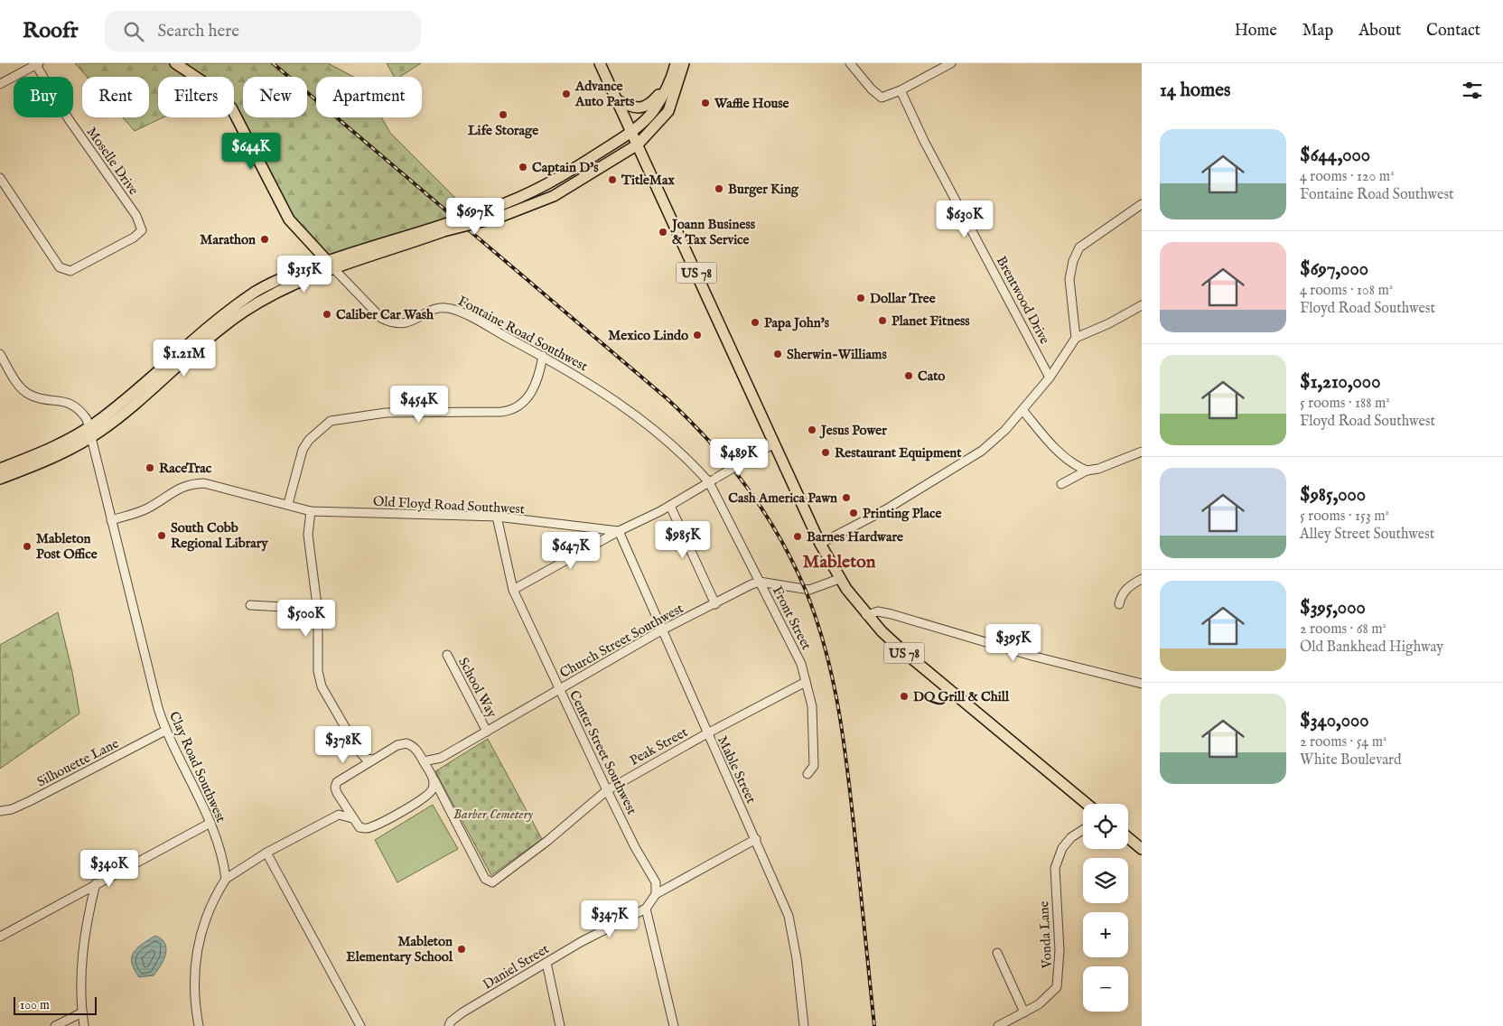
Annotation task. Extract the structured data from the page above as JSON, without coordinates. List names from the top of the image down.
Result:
{
  "streets": {
    "main road": ["US 78", "Fontaine Road Southwest"],
    "street": [
      "Moselle Drive",
      "Brentwood Drive",
      "Old Floyd Road Southwest",
      "Front Street",
      "Church Street Southwest",
      "School Way",
      "Peak Street",
      "Center Street Southwest",
      "Silhouette Lane",
      "Clay Road Southwest",
      "Mable Street",
      "Vonda Lane",
      "Daniel Street"
    ]
  },
  "crossings": [
    ["Fontaine Road Southwest", "Front Street"],
    ["Old Floyd Road Southwest", "Center Street Southwest"],
    ["Old Floyd Road Southwest", "Clay Road Southwest"],
    ["Old Floyd Road Southwest", "Mable Street"],
    ["Front Street", "Church Street Southwest"],
    ["Front Street", "Peak Street"],
    ["Church Street Southwest", "School Way"],
    ["Church Street Southwest", "Center Street Southwest"],
    ["Church Street Southwest", "Mable Street"],
    ["Peak Street", "Center Street Southwest"],
    ["Peak Street", "Mable Street"],
    ["Center Street Southwest", "Daniel Street"],
    ["Silhouette Lane", "Clay Road Southwest"],
    ["Mable Street", "Daniel Street"]
  ],
  "districts": ["Mableton"],
  "parks": ["Barber Cemetery"],
  "places": [
    "Advance Auto Parts",
    "Waffle House",
    "Life Storage",
    "Captain D's",
    "TitleMax",
    "Burger King",
    "Joann Business & Tax Service",
    "Marathon",
    "Dollar Tree",
    "Caliber Car Wash",
    "Planet Fitness",
    "Papa John's",
    "Mexico Lindo",
    "Sherwin-Williams",
    "Cato",
    "Jesus Power",
    "Restaurant Equipment",
    "RaceTrac",
    "Cash America Pawn",
    "Printing Place",
    "South Cobb Regional Library",
    "Barnes Hardware",
    "Mableton Post Office",
    "DQ Grill & Chill",
    "Mableton Elementary School"
  ],
  "scale_bar": "100 m",
  "page": {
    "header": "Roofr",
    "search": "Search here",
    "nav": [
      "Home",
      "Map",
      "About",
      "Contact"
    ],
    "heading": "14 homes",
    "chip": [
      "Buy",
      "Rent",
      "Filters",
      "New",
      "Apartment"
    ],
    "list": [
      {
        "name": "$644,000",
        "note": "4 rooms · 120 m² · Fontaine Road Southwest"
      },
      {
        "name": "$697,000",
        "note": "4 rooms · 108 m² · Floyd Road Southwest"
      },
      {
        "name": "$1,210,000",
        "note": "5 rooms · 188 m² · Floyd Road Southwest"
      },
      {
        "name": "$985,000",
        "note": "5 rooms · 153 m² · Alley Street Southwest"
      },
      {
        "name": "$395,000",
        "note": "2 rooms · 68 m² · Old Bankhead Highway"
      },
      {
        "name": "$340,000",
        "note": "2 rooms · 54 m² · White Boulevard"
      }
    ],
    "price": [
      "$644K",
      "$697K",
      "$630K",
      "$315K",
      "$1.21M",
      "$454K",
      "$489K",
      "$985K",
      "$647K",
      "$500K",
      "$395K",
      "$378K",
      "$340K",
      "$347K"
    ],
    "map_buttons": ["+", "−"],
    "scale": "100 m"
  }
}
